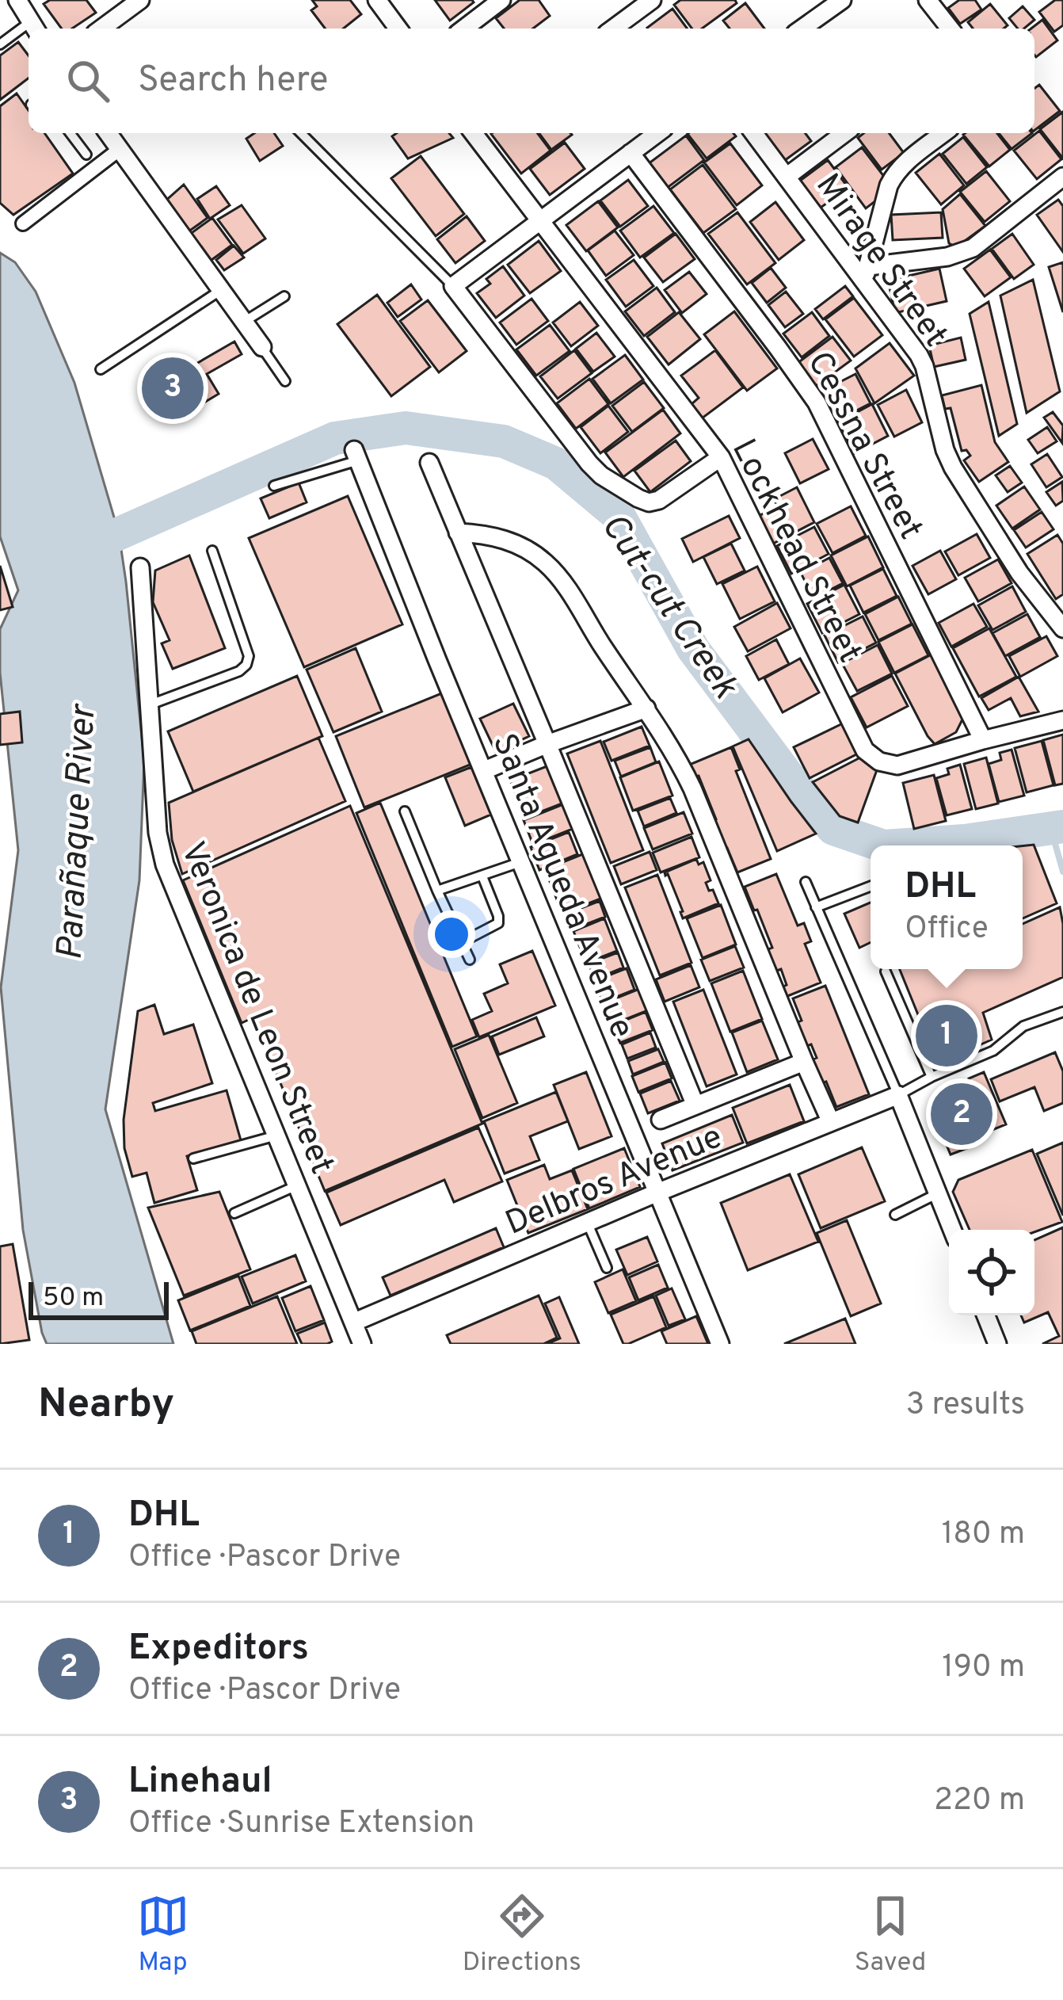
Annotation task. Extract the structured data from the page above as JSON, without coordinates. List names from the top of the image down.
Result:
{
  "streets": {
    "street": [
      "Mirage Street",
      "Cessna Street",
      "Lockhead Street",
      "Santa Agueda Avenue",
      "Veronica de Leon Street",
      "Delbros Avenue"
    ]
  },
  "crossings": [
    ["Cessna Street", "Lockhead Street"],
    ["Santa Agueda Avenue", "Delbros Avenue"],
    ["Veronica de Leon Street", "Delbros Avenue"]
  ],
  "water": ["Cut-cut Creek", "Parañaque River"],
  "scale_bar": "50 m",
  "page": {
    "search": "Search here",
    "pins": ["3", "1", "2"],
    "popup": ["DHL", "Office"],
    "scale": "50 m",
    "heading": ["Nearby", "3 results"],
    "list": [
      {
        "mark": "1",
        "name": "DHL",
        "note": "Office · Pascor Drive",
        "value": "180 m"
      },
      {
        "mark": "2",
        "name": "Expeditors",
        "note": "Office · Pascor Drive",
        "value": "190 m"
      },
      {
        "mark": "3",
        "name": "Linehaul",
        "note": "Office · Sunrise Extension",
        "value": "220 m"
      }
    ],
    "nav": ["Map", "Directions", "Saved"]
  }
}
